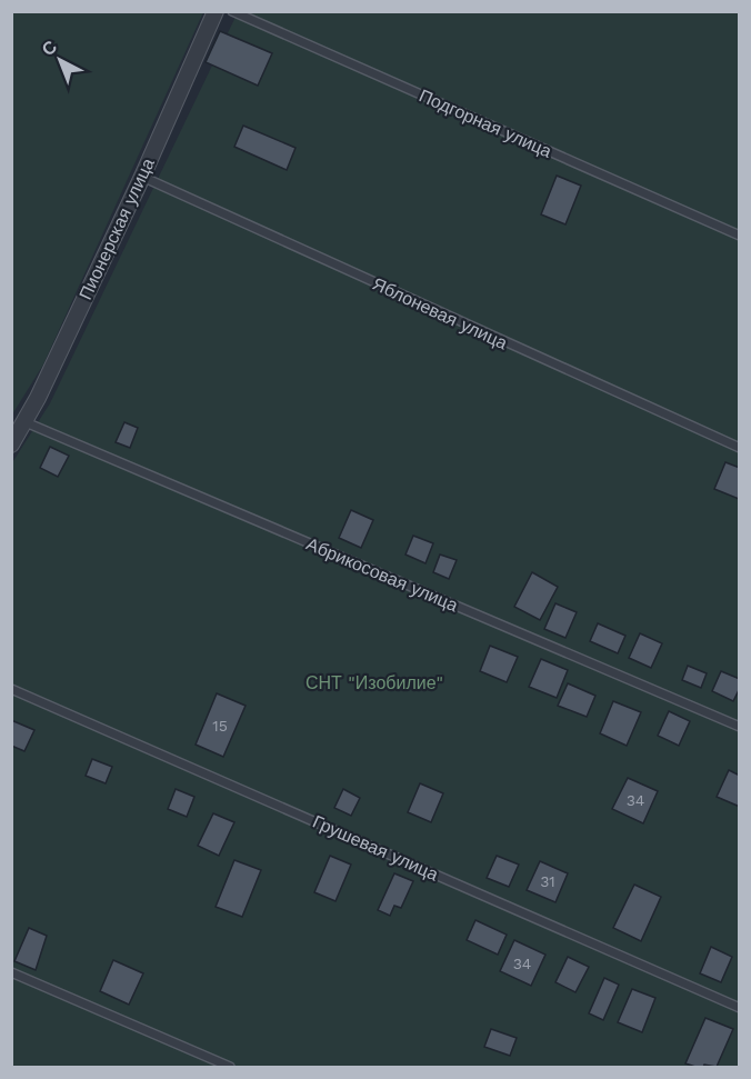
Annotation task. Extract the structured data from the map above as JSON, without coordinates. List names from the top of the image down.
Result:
{
  "streets": {
    "street": ["Пионерская улица"],
    "lane": [
      "Подгорная улица",
      "Яблоневая улица",
      "Абрикосовая улица",
      "Грушевая улица"
    ]
  },
  "crossings": [
    ["Пионерская улица", "Яблоневая улица"],
    ["Пионерская улица", "Абрикосовая улица"]
  ],
  "parks": ["СНТ \"Изобилие\""],
  "house_numbers": [
    "15",
    "34",
    "31",
    "34"
  ],
  "north": "top left"
}
